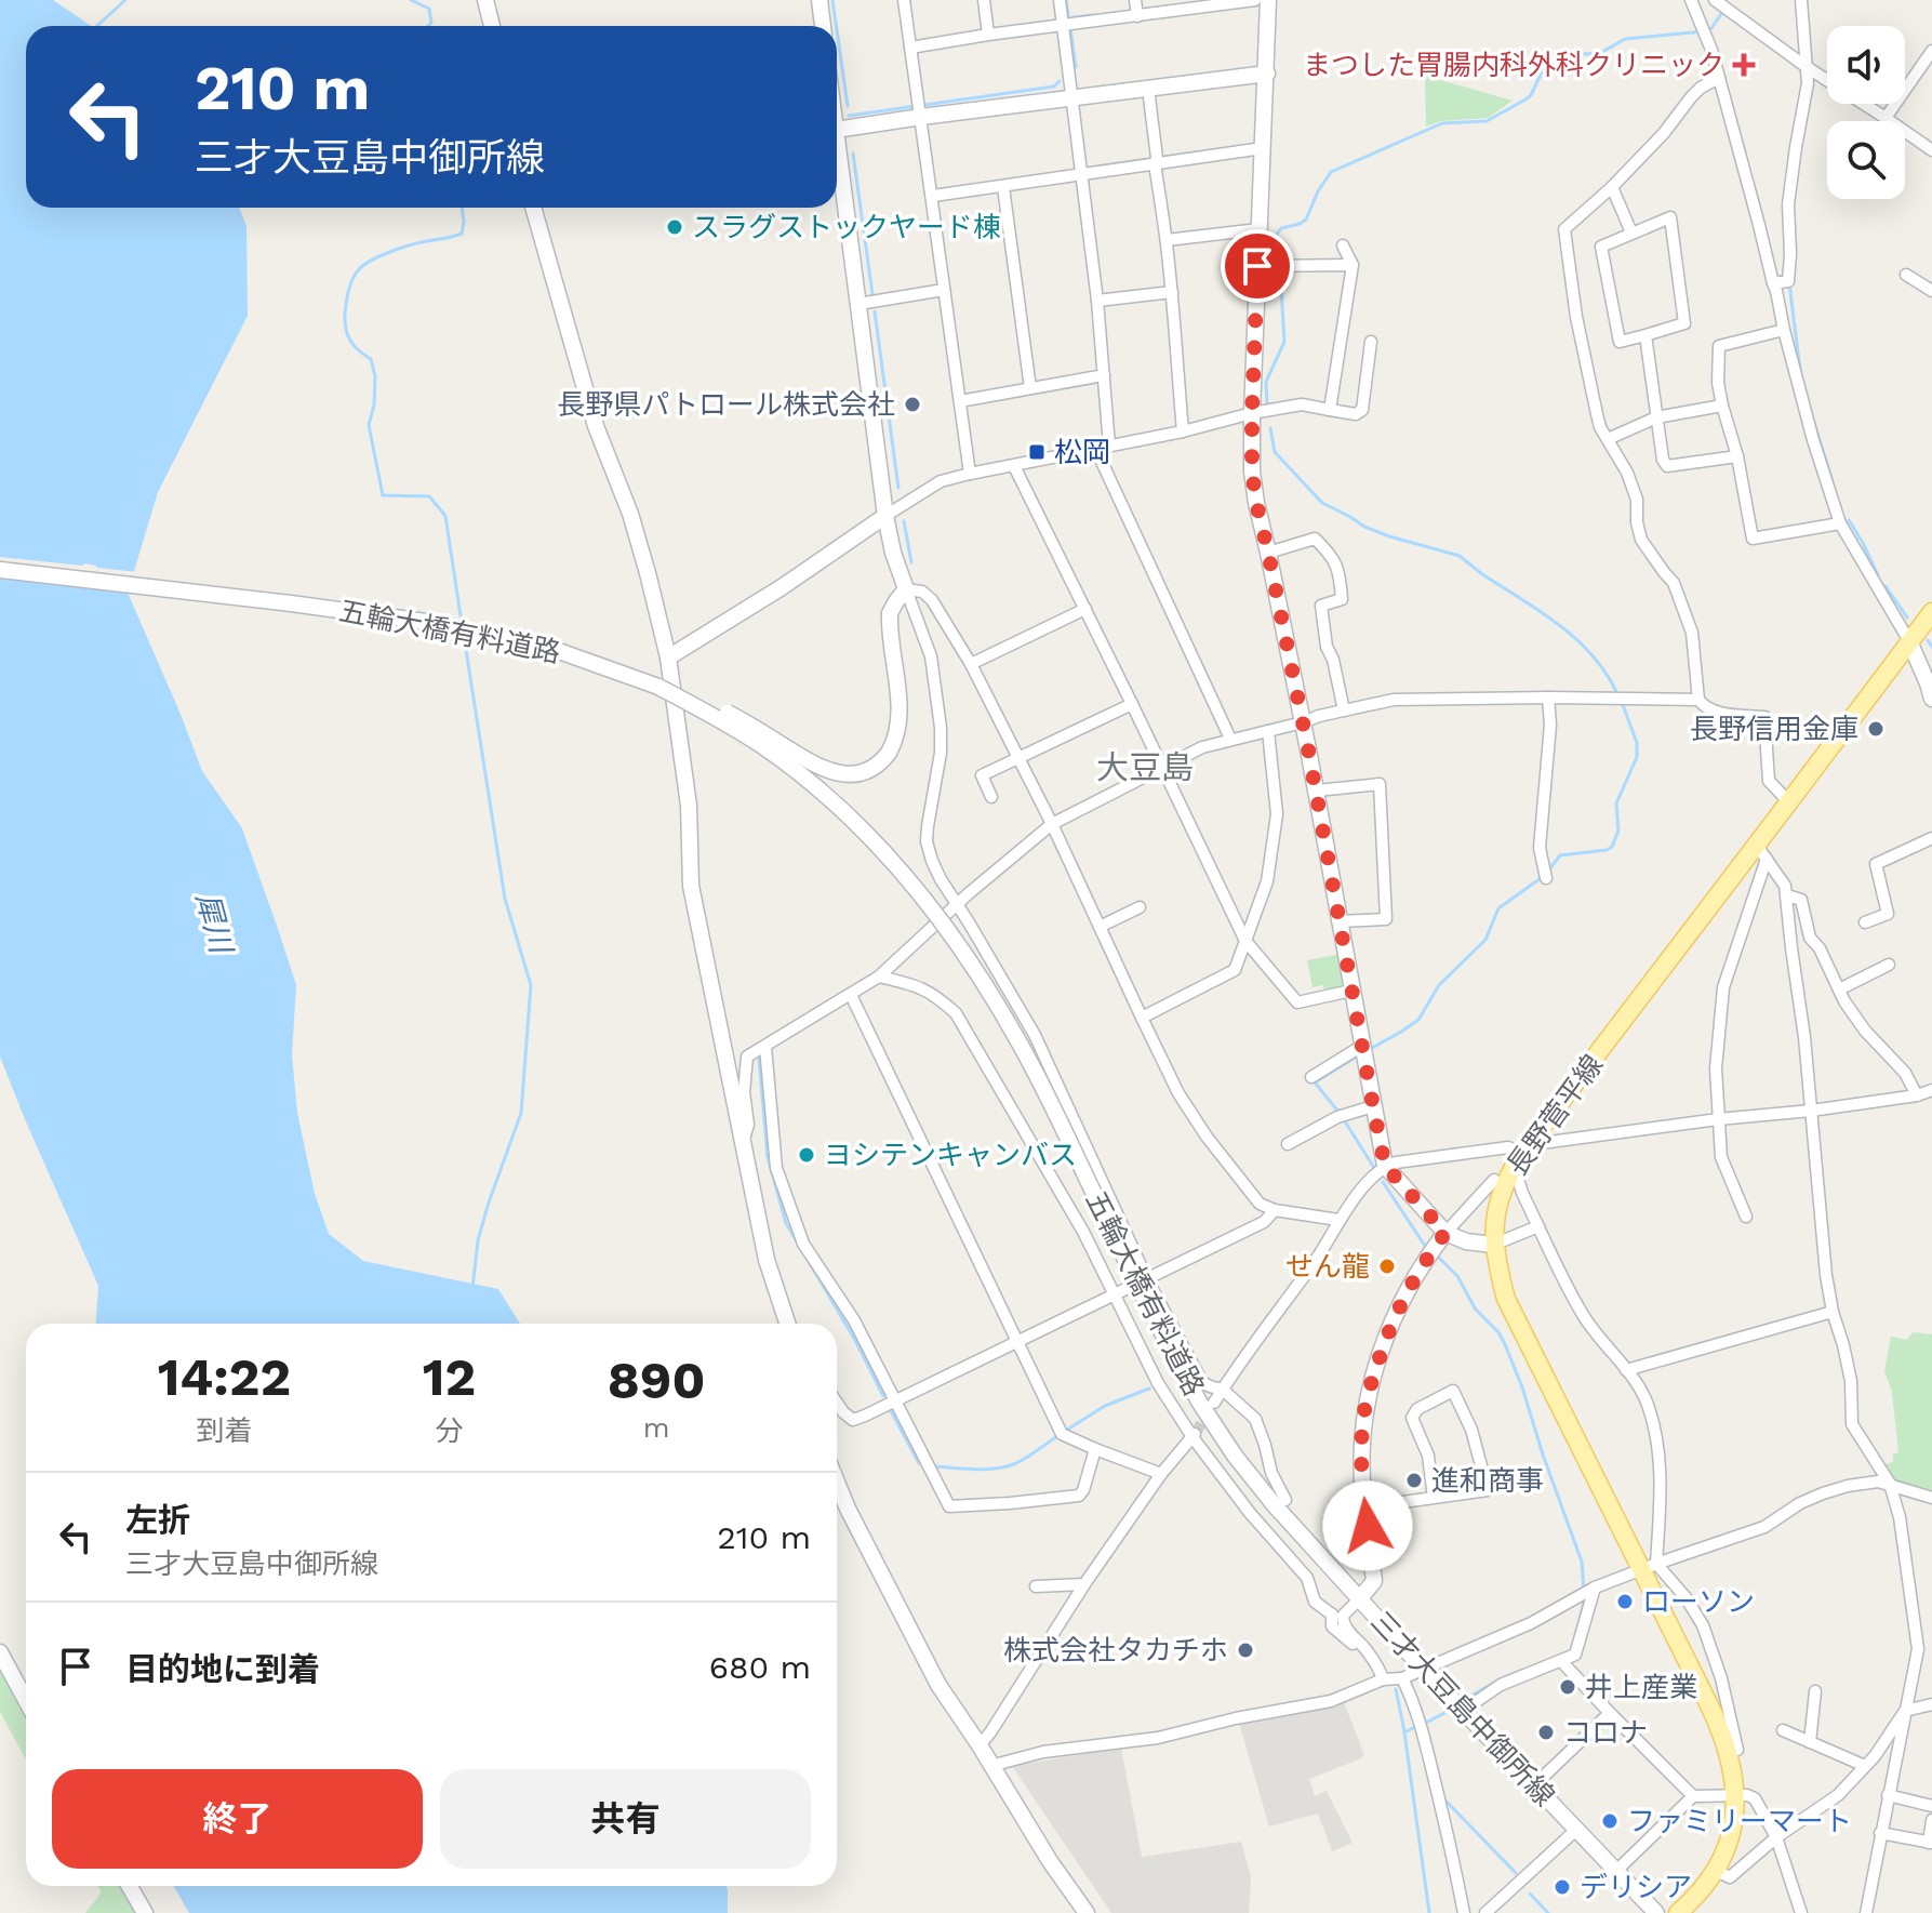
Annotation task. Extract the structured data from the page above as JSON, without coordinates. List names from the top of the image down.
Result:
{
  "streets": {
    "main road": ["五輪大橋有料道路", "長野菅平線", "三才大豆島中御所線"]
  },
  "crossings": [
    ["五輪大橋有料道路", "三才大豆島中御所線"]
  ],
  "districts": ["大豆島"],
  "water": ["犀川"],
  "places": {
    "health": ["まつした胃腸内科外科クリニック"],
    "other": [
      "スラグストックヤード棟",
      "長野県パトロール株式会社",
      "長野信用金庫",
      "ヨシテンキャンバス",
      "せん龍",
      "進和商事",
      "ローソン",
      "株式会社タカチホ",
      "井上産業",
      "コロナ",
      "ファミリーマート",
      "デリシア"
    ],
    "transit": ["松岡"]
  },
  "page": {
    "turn": ["210 m", "三才大豆島中御所線"],
    "eta": [
      "14:22",
      "到着",
      "12",
      "分",
      "890",
      "m"
    ],
    "list": [
      {
        "name": "左折",
        "note": "三才大豆島中御所線",
        "value": "210 m"
      },
      {
        "name": "目的地に到着",
        "value": "680 m"
      }
    ],
    "buttons": ["終了", "共有"]
  }
}
